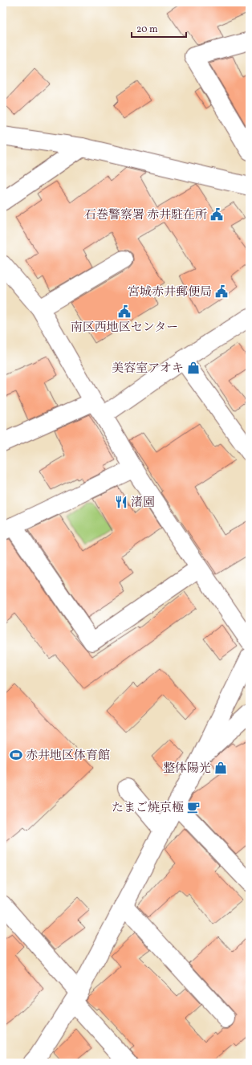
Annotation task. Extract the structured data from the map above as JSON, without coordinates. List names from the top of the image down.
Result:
{
  "places": {
    "public building": ["石巻警察署 赤井駐在所", "宮城赤井郵便局", "南区西地区センター"],
    "shop": ["美容室アオキ", "整体陽光"],
    "restaurant": ["渚園"],
    "sports": ["赤井地区体育館"],
    "cafe": ["たまご焼京極"]
  },
  "scale_bar": "20 m"
}
